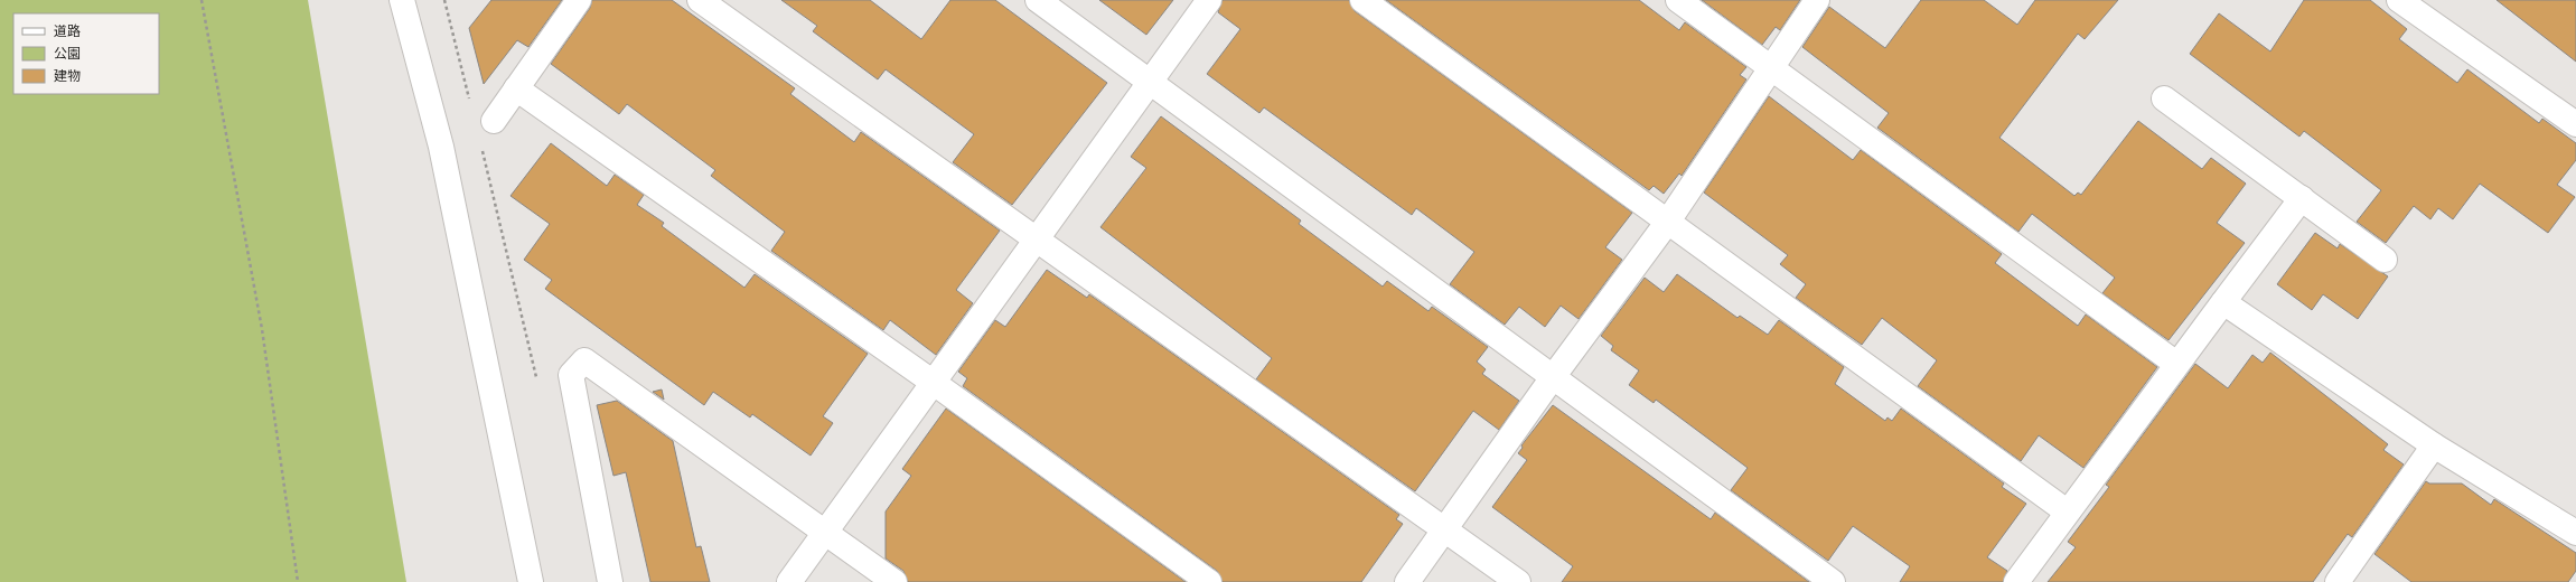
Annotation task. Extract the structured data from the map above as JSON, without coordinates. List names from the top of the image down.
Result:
{
  "legend": ["道路", "公園", "建物"]
}
